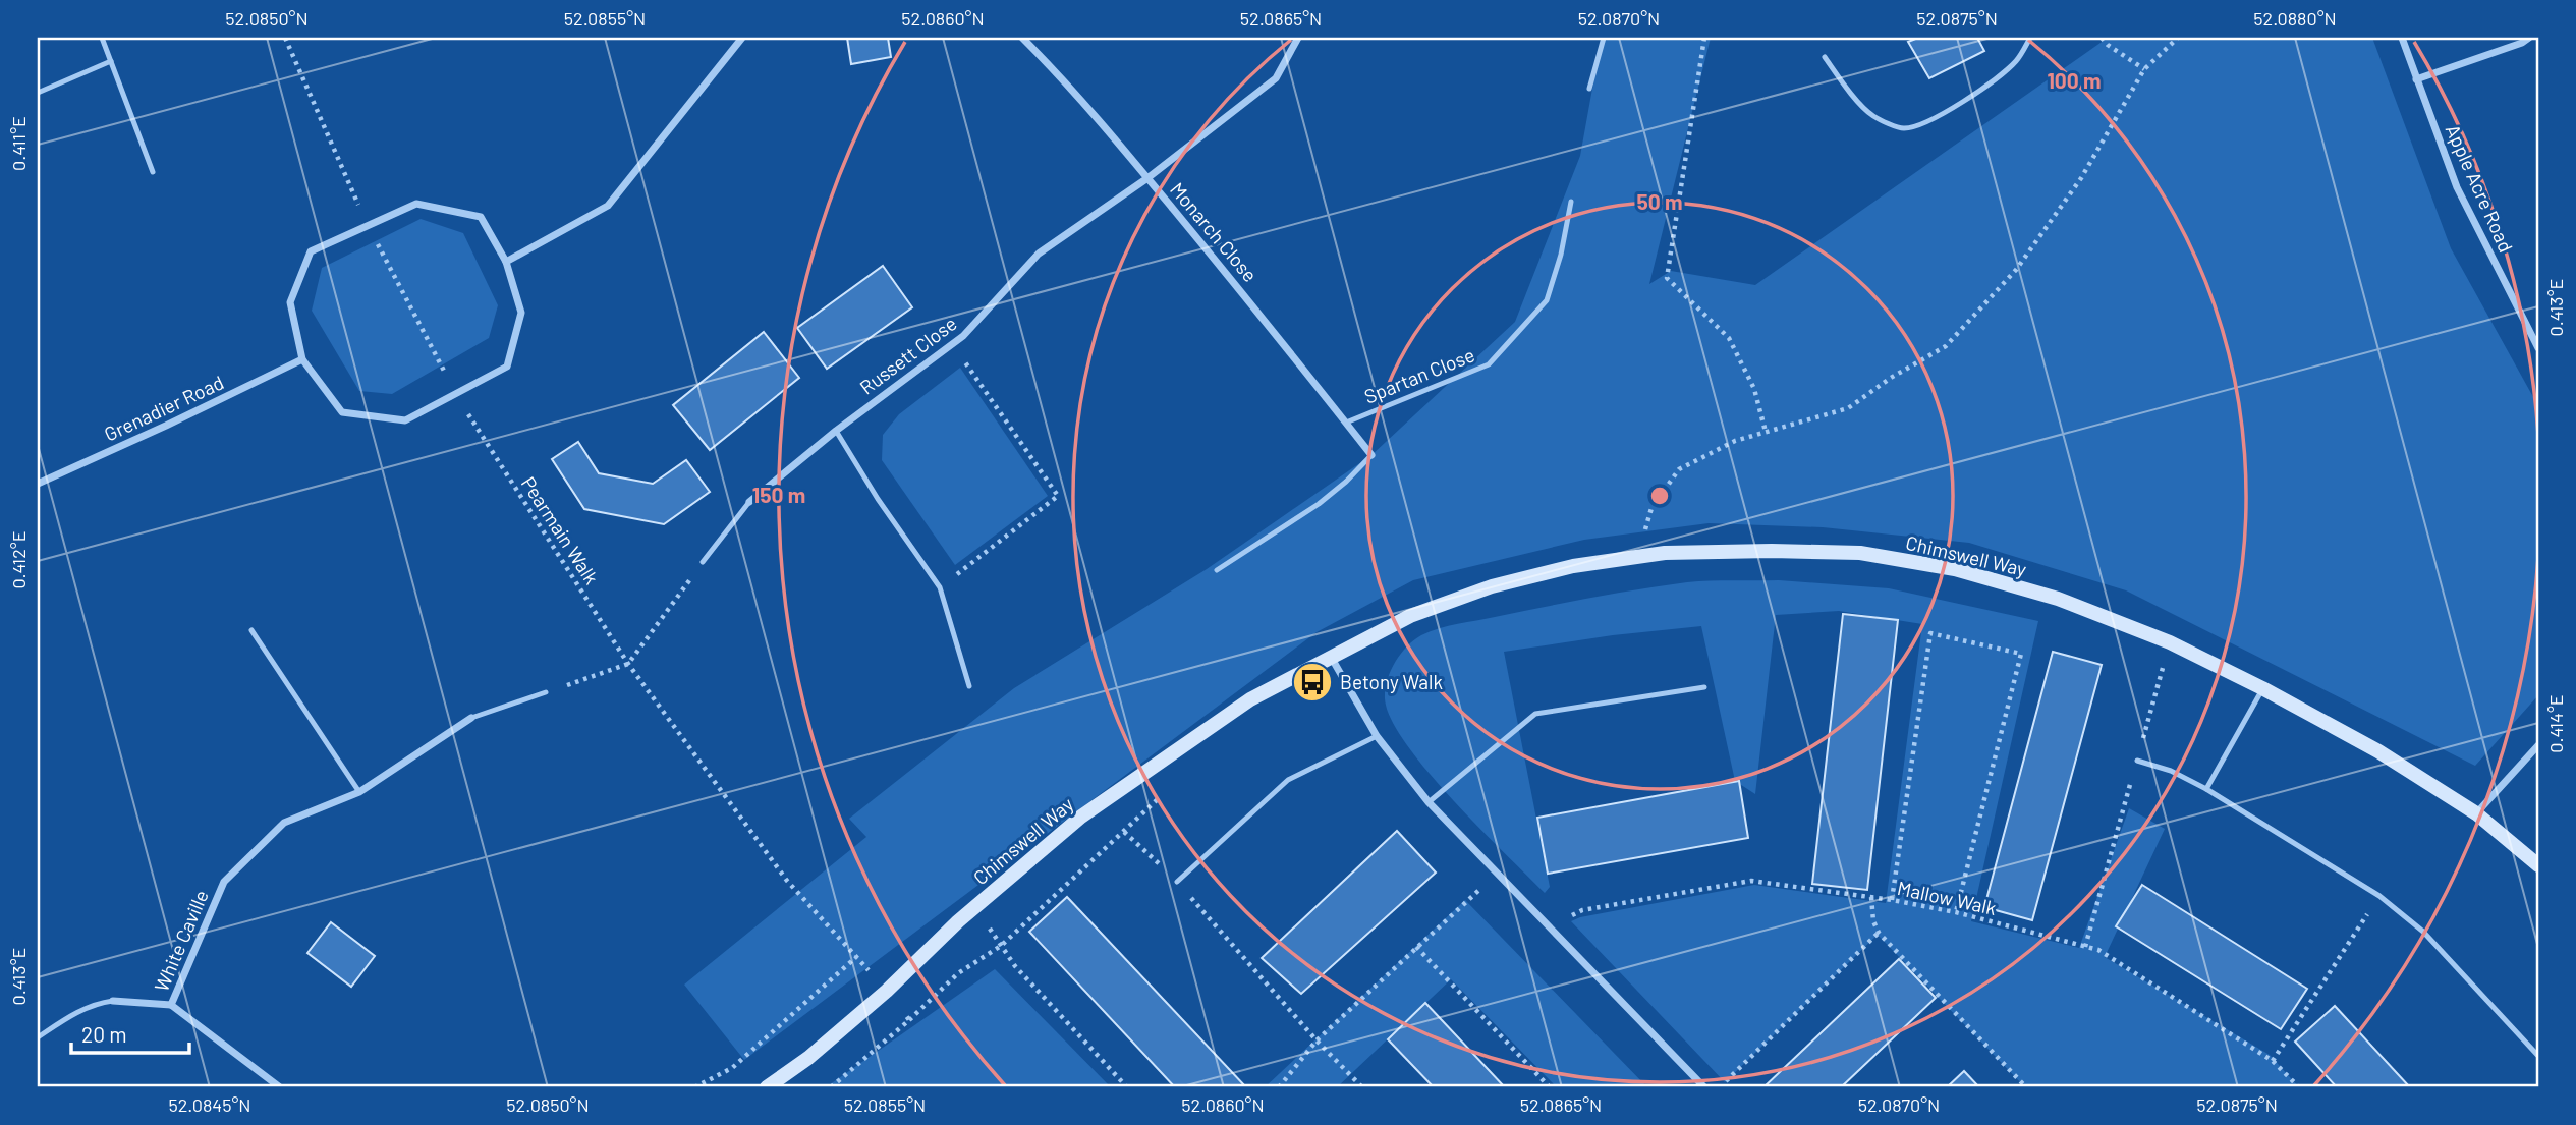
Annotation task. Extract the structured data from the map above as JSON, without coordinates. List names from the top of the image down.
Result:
{
  "streets": {
    "street": [
      "Apple Acre Road",
      "Monarch Close",
      "Russett Close",
      "Grenadier Road",
      "Chimswell Way",
      "White Caville"
    ],
    "lane": ["Spartan Close"],
    "path": ["Pearmain Walk", "Mallow Walk"]
  },
  "crossings": [
    ["Monarch Close", "Russett Close"],
    ["Monarch Close", "Spartan Close"],
    ["Pearmain Walk", "Chimswell Way"]
  ],
  "places": {
    "bus stop": ["Betony Walk"]
  },
  "scale_bar": "20 m",
  "coordinates": [
    "52.0850°N",
    "52.0855°N",
    "52.0860°N",
    "52.0865°N",
    "52.0870°N",
    "52.0875°N",
    "52.0880°N",
    "0.411°E",
    "0.413°E",
    "0.412°E",
    "0.414°E",
    "52.0845°N"
  ],
  "rings": ["100 m", "50 m", "150 m"]
}
